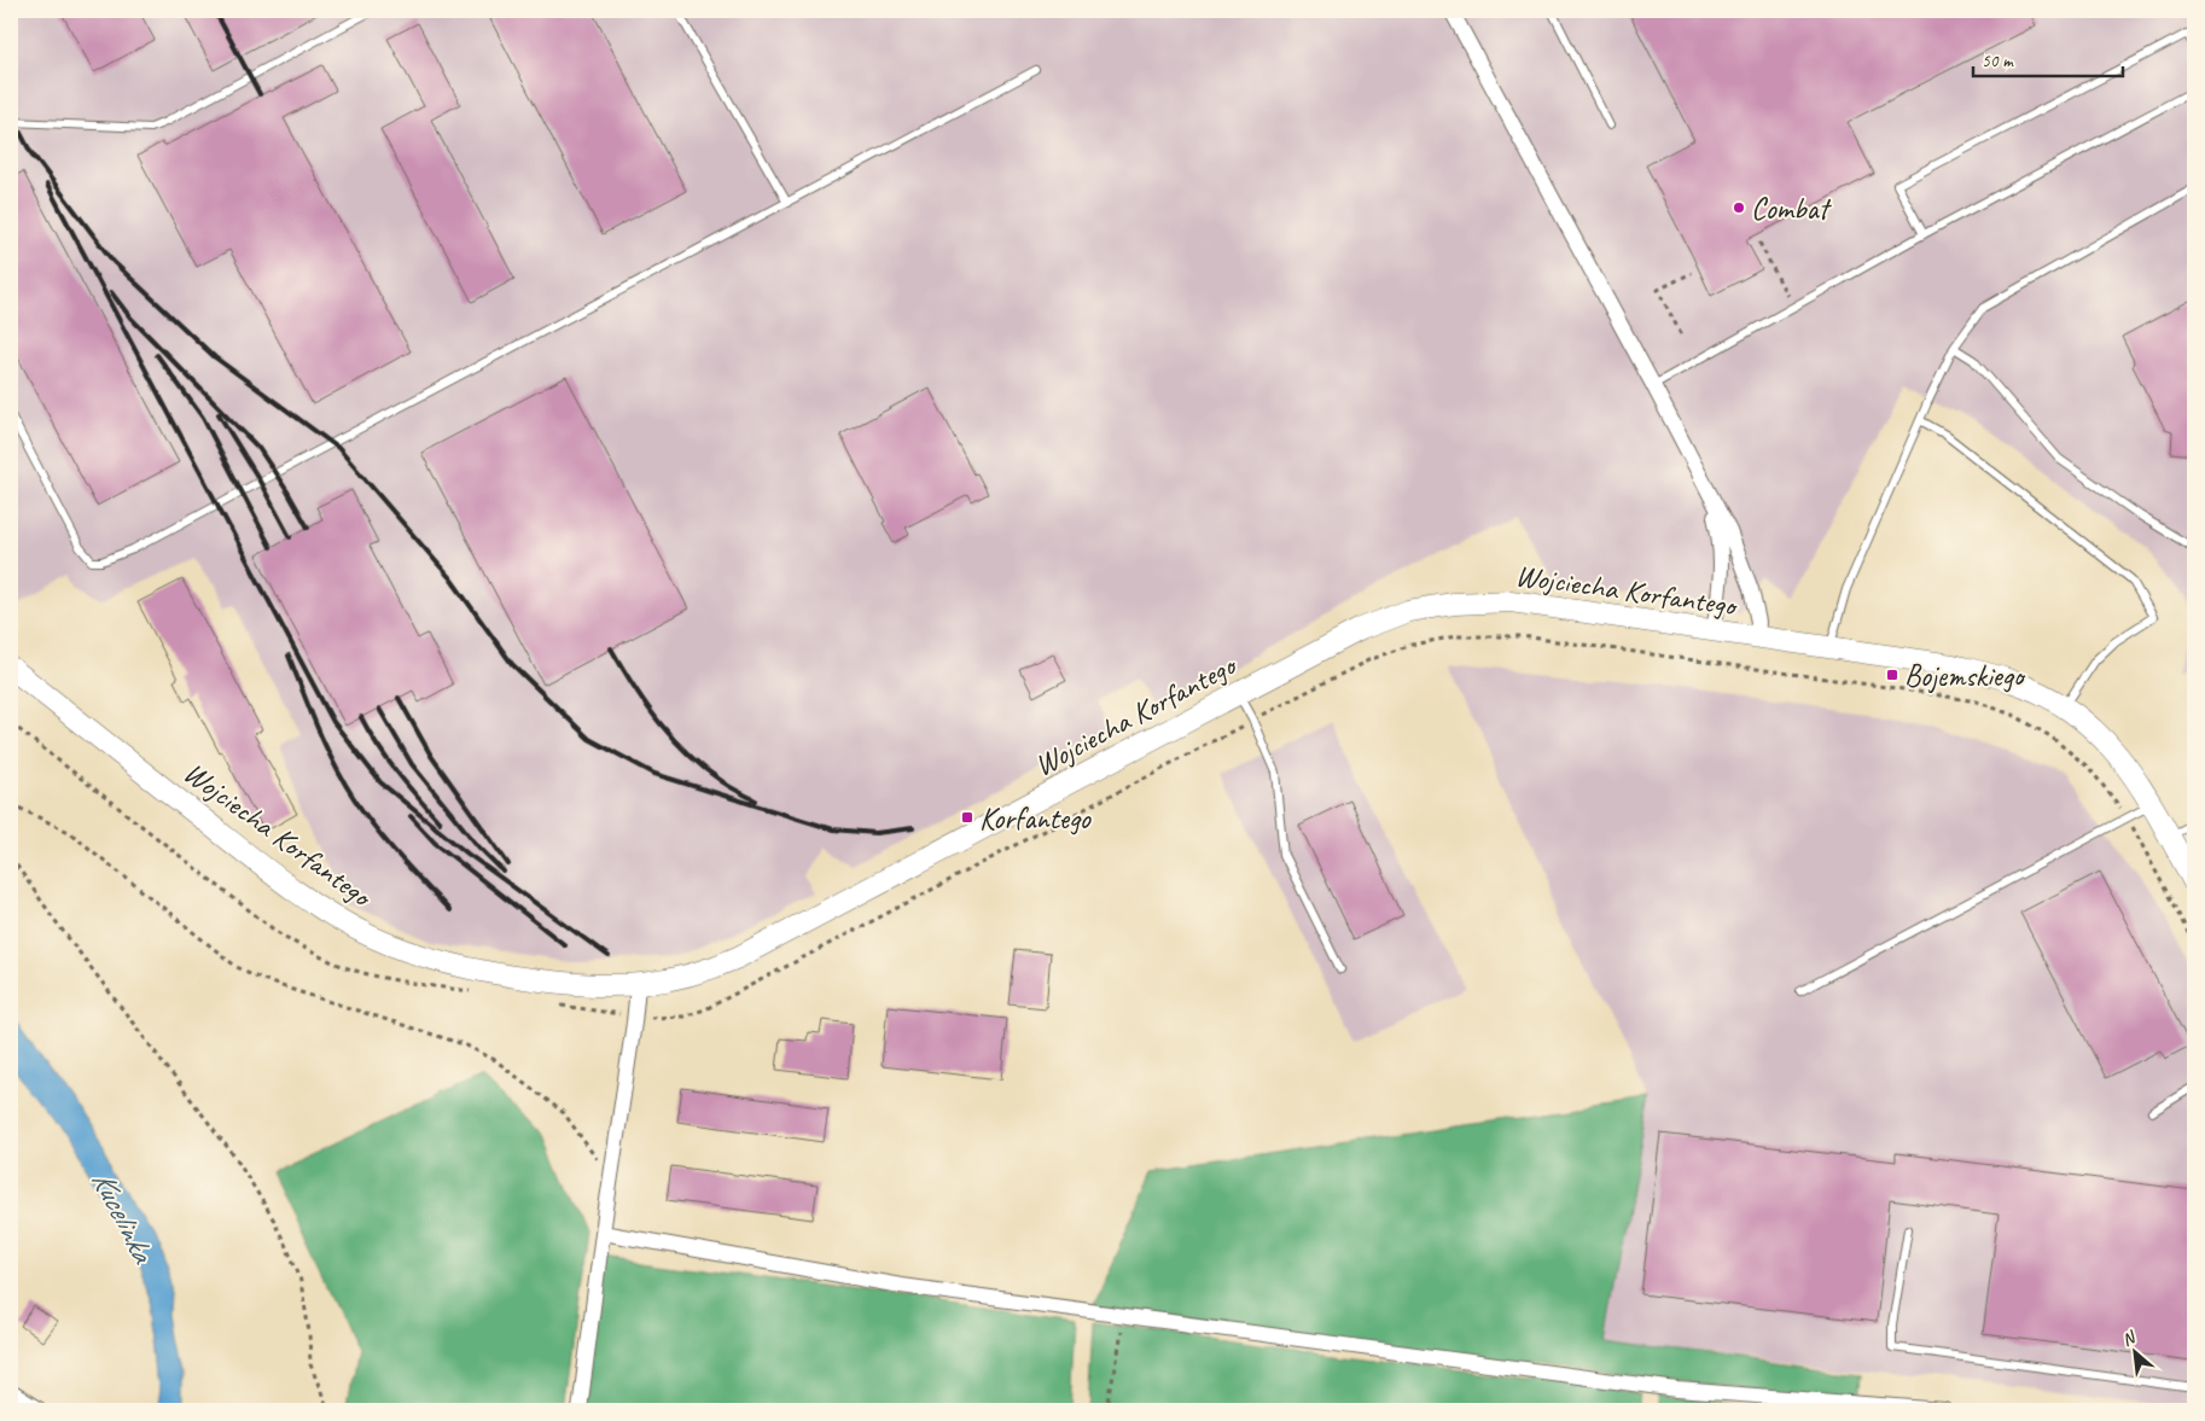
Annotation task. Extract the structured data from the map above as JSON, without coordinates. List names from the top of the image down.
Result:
{
  "streets": {
    "street": ["Wojciecha Korfantego"]
  },
  "water": ["Kucelinka"],
  "places": {
    "other": ["Combat"],
    "transit": ["Bojemskiego", "Korfantego"]
  },
  "scale_bar": "50 m",
  "north": "top left"
}
